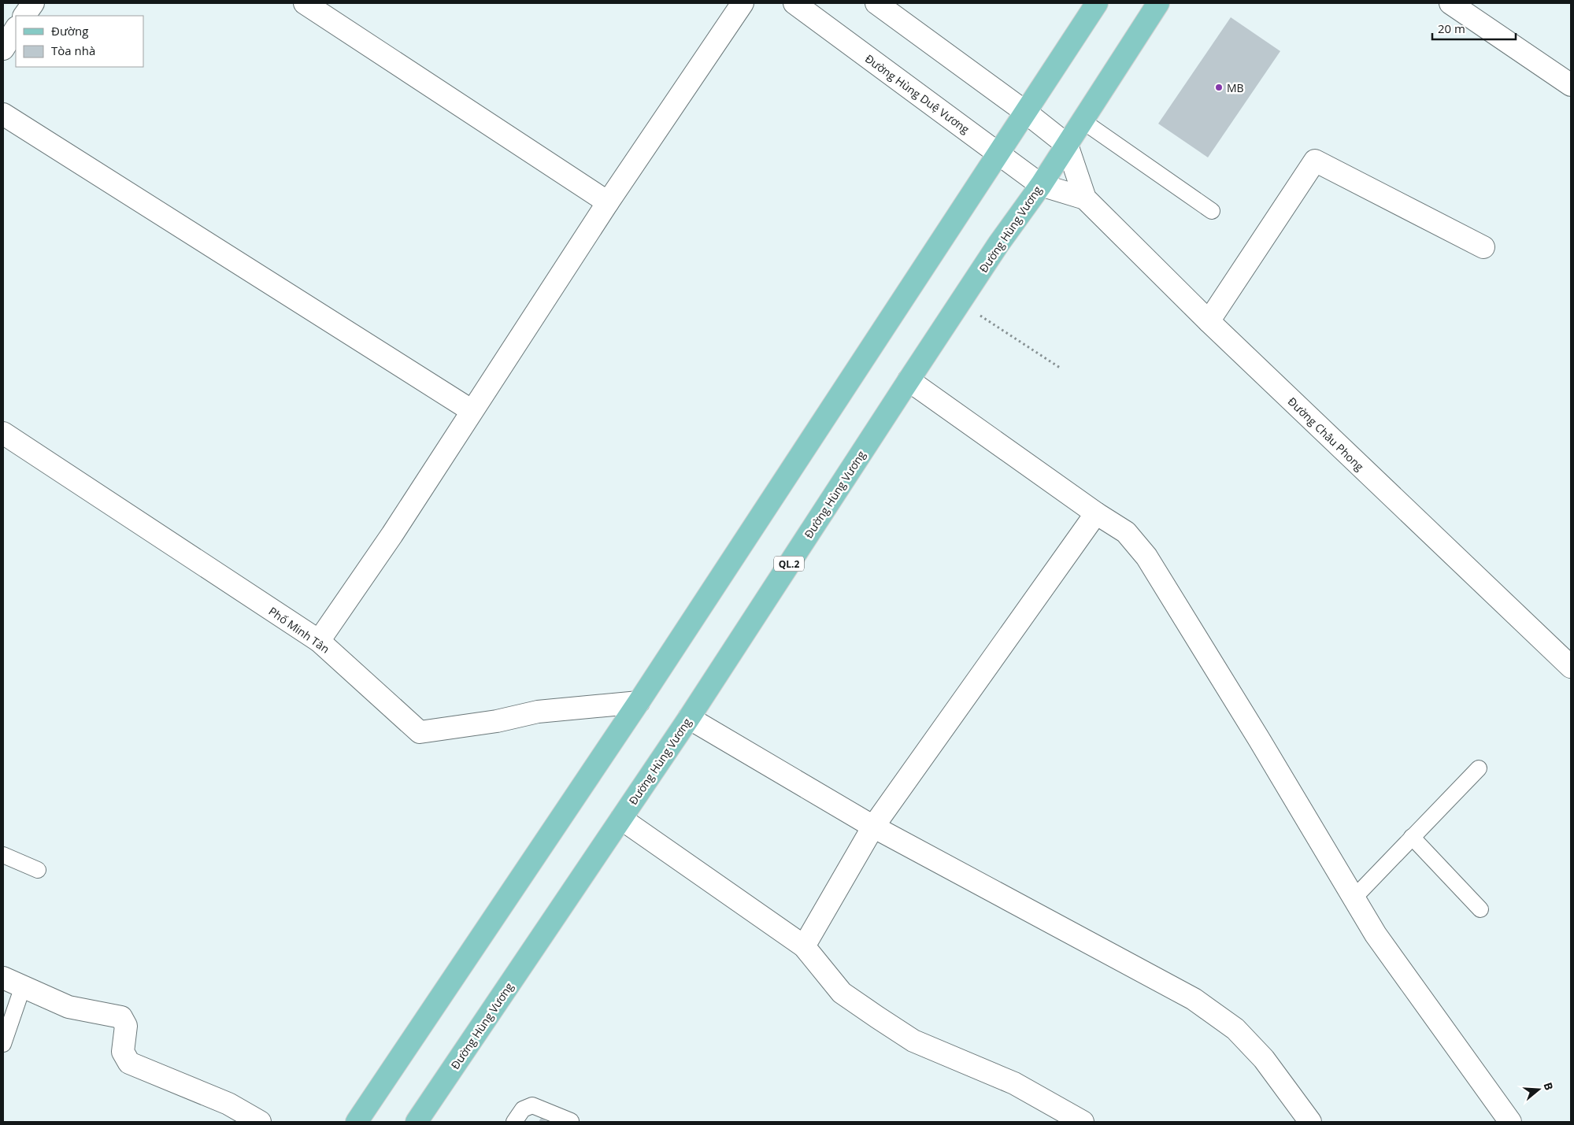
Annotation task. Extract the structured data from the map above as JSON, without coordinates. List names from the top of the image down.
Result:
{
  "streets": {
    "main road": ["Đường Hùng Vương", "QL.2"],
    "street": ["Đường Hùng Duệ Vương", "Đường Châu Phong", "Phố Minh Tân"]
  },
  "crossings": [
    ["Đường Hùng Duệ Vương", "Đường Hùng Vương"],
    ["Đường Hùng Duệ Vương", "Đường Châu Phong"],
    ["Đường Hùng Vương", "Đường Châu Phong"]
  ],
  "places": ["MB"],
  "legend": ["Đường", "Tòa nhà"],
  "scale_bar": "20 m",
  "north": "right"
}
